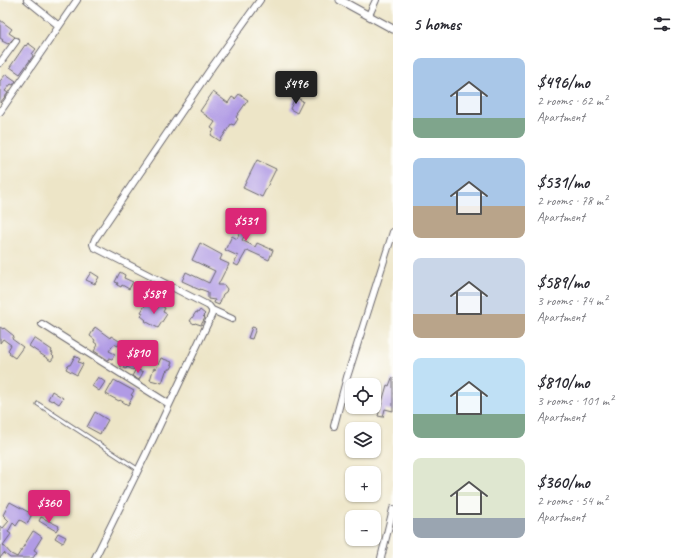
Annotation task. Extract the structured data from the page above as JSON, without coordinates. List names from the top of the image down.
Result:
{
  "page": {
    "heading": "5 homes",
    "list": [
      {
        "name": "$496/mo",
        "note": "2 rooms · 62 m² · Apartment"
      },
      {
        "name": "$531/mo",
        "note": "2 rooms · 78 m² · Apartment"
      },
      {
        "name": "$589/mo",
        "note": "3 rooms · 74 m² · Apartment"
      },
      {
        "name": "$810/mo",
        "note": "3 rooms · 101 m² · Apartment"
      },
      {
        "name": "$360/mo",
        "note": "2 rooms · 54 m² · Apartment"
      }
    ],
    "price": [
      "$496",
      "$531",
      "$589",
      "$810",
      "$360"
    ],
    "map_buttons": ["+", "−"]
  }
}
